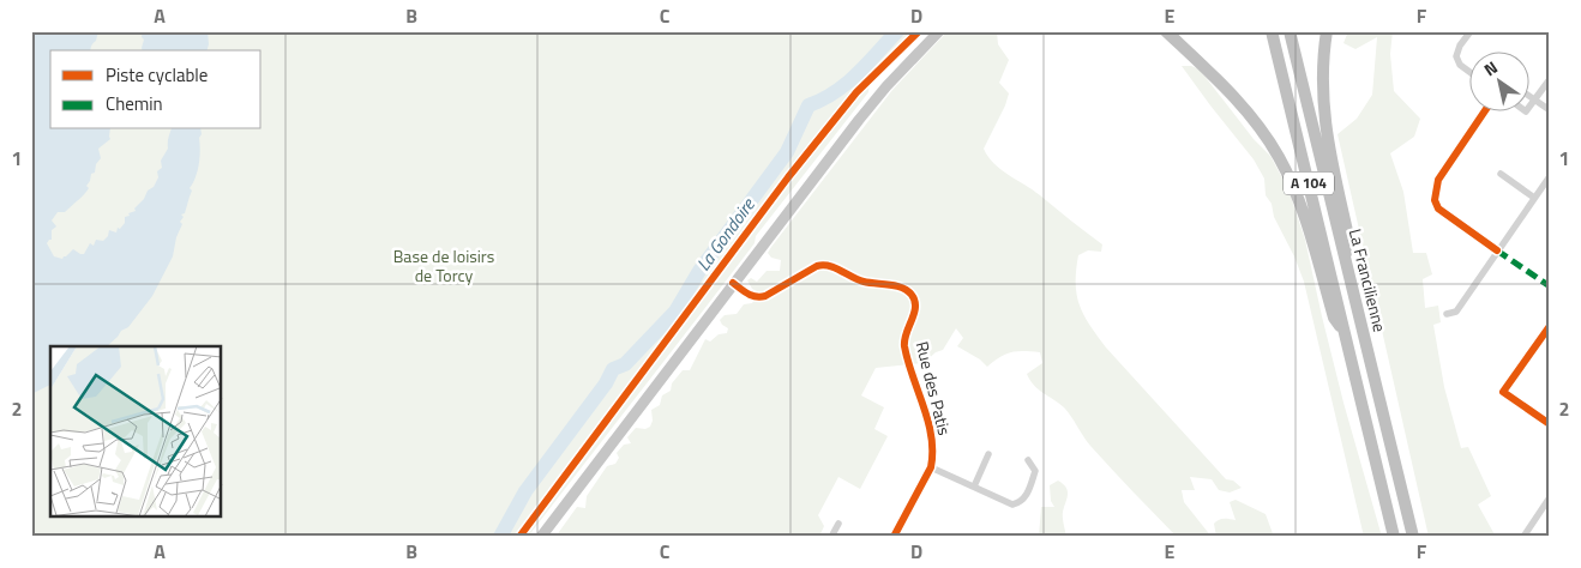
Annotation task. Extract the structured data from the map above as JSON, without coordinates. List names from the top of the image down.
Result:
{
  "streets": {
    "highway": ["A 104", "La Francilienne"],
    "street": ["Rue des Patis"]
  },
  "water": ["La Gondoire"],
  "parks": ["Base de loisirs de Torcy"],
  "legend": ["Piste cyclable", "Chemin"],
  "north": "top left",
  "grid": {
    "columns": [
      "A",
      "B",
      "C",
      "D",
      "E",
      "F"
    ],
    "rows": ["1", "2"]
  }
}
